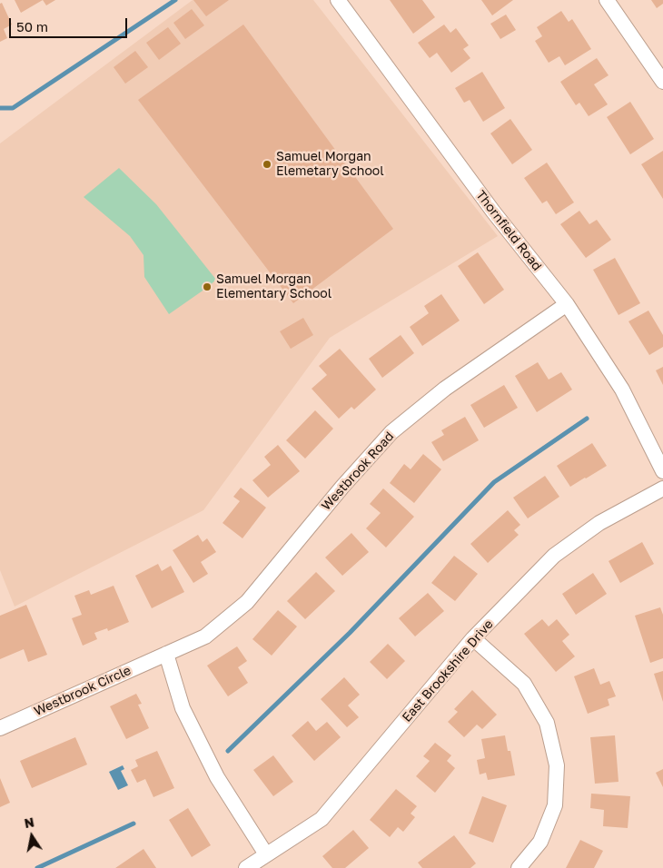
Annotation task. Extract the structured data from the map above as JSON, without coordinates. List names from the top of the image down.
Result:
{
  "streets": {
    "street": [
      "Thornfield Road",
      "Westbrook Road",
      "East Brookshire Drive",
      "Westbrook Circle"
    ]
  },
  "crossings": [
    ["Thornfield Road", "Westbrook Road"],
    ["Westbrook Road", "Westbrook Circle"]
  ],
  "places": ["Samuel Morgan Elemetary School", "Samuel Morgan Elementary School"],
  "scale_bar": "50 m",
  "north": "top"
}
